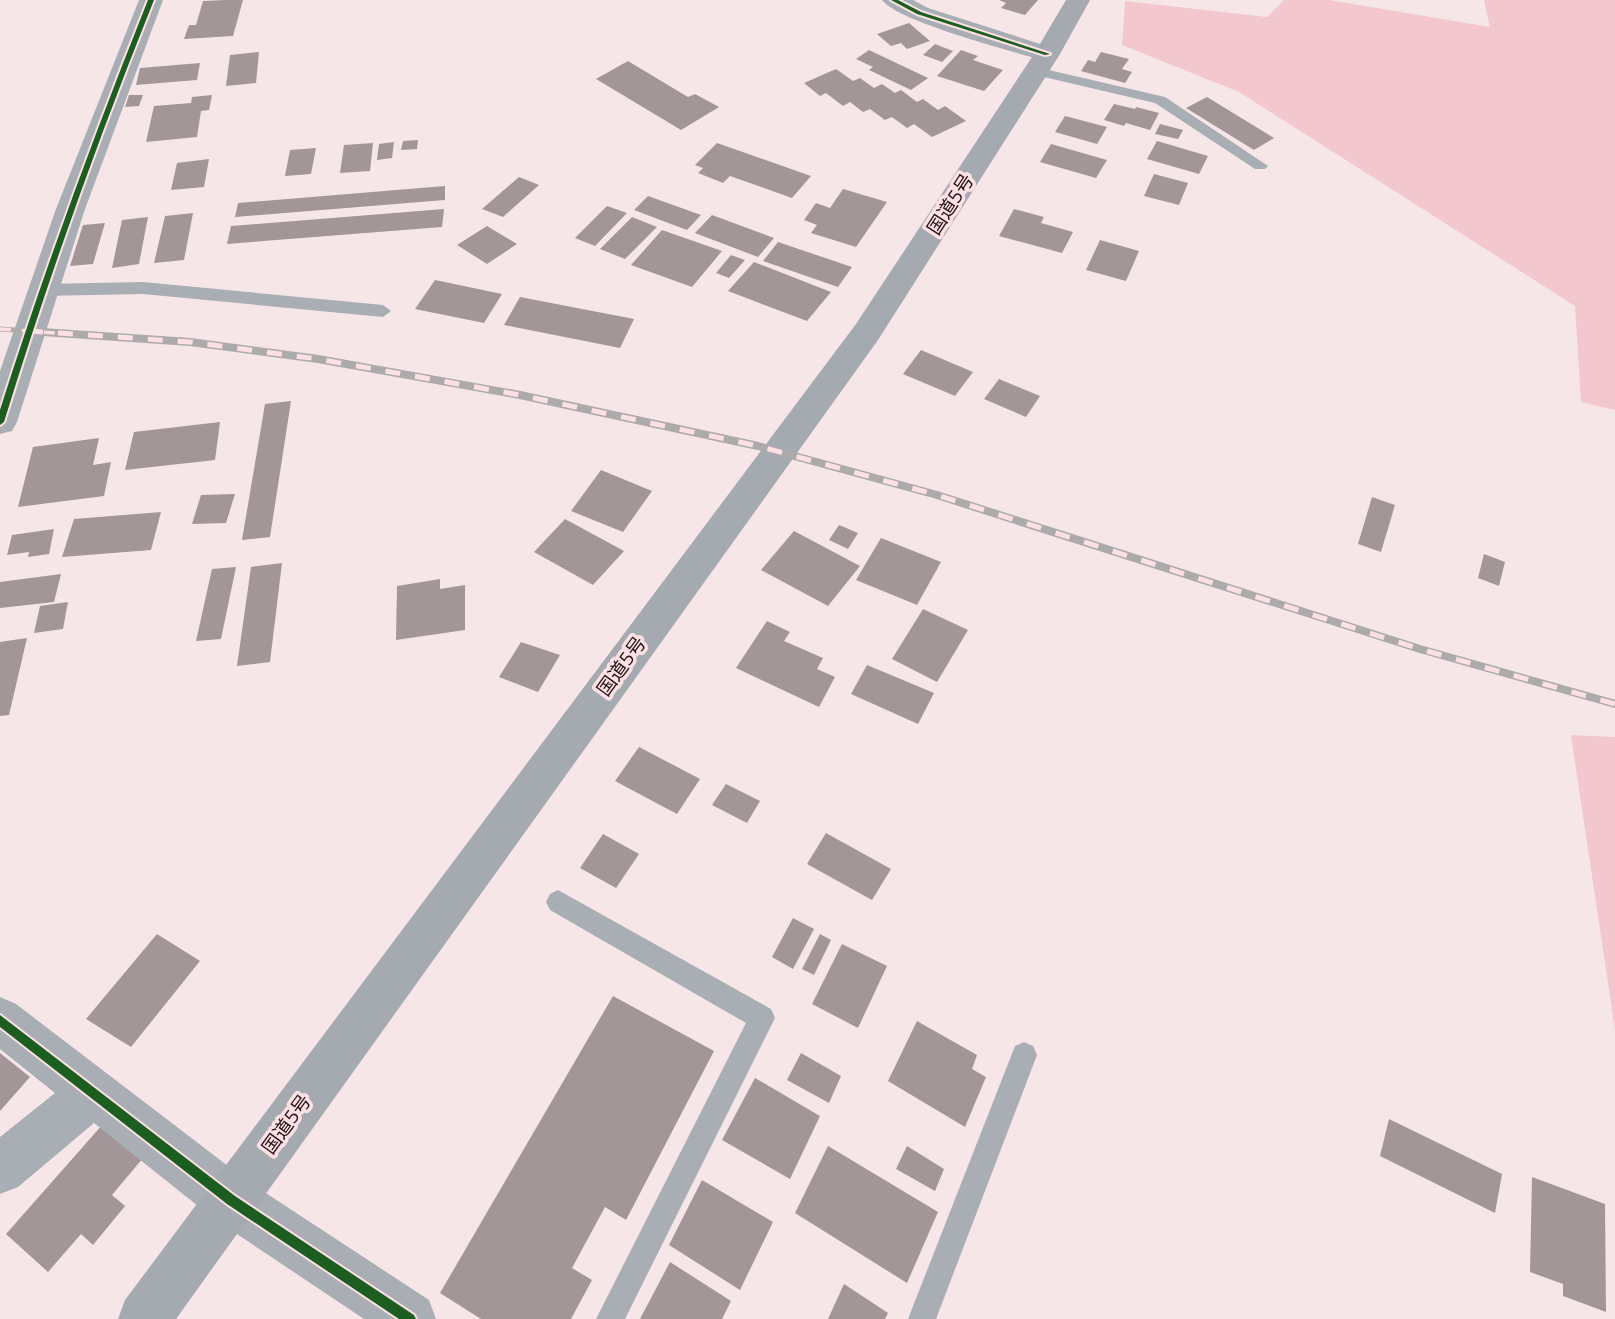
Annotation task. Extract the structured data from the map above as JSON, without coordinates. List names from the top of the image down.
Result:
{
  "streets": {
    "highway": ["国道5号"]
  }
}
